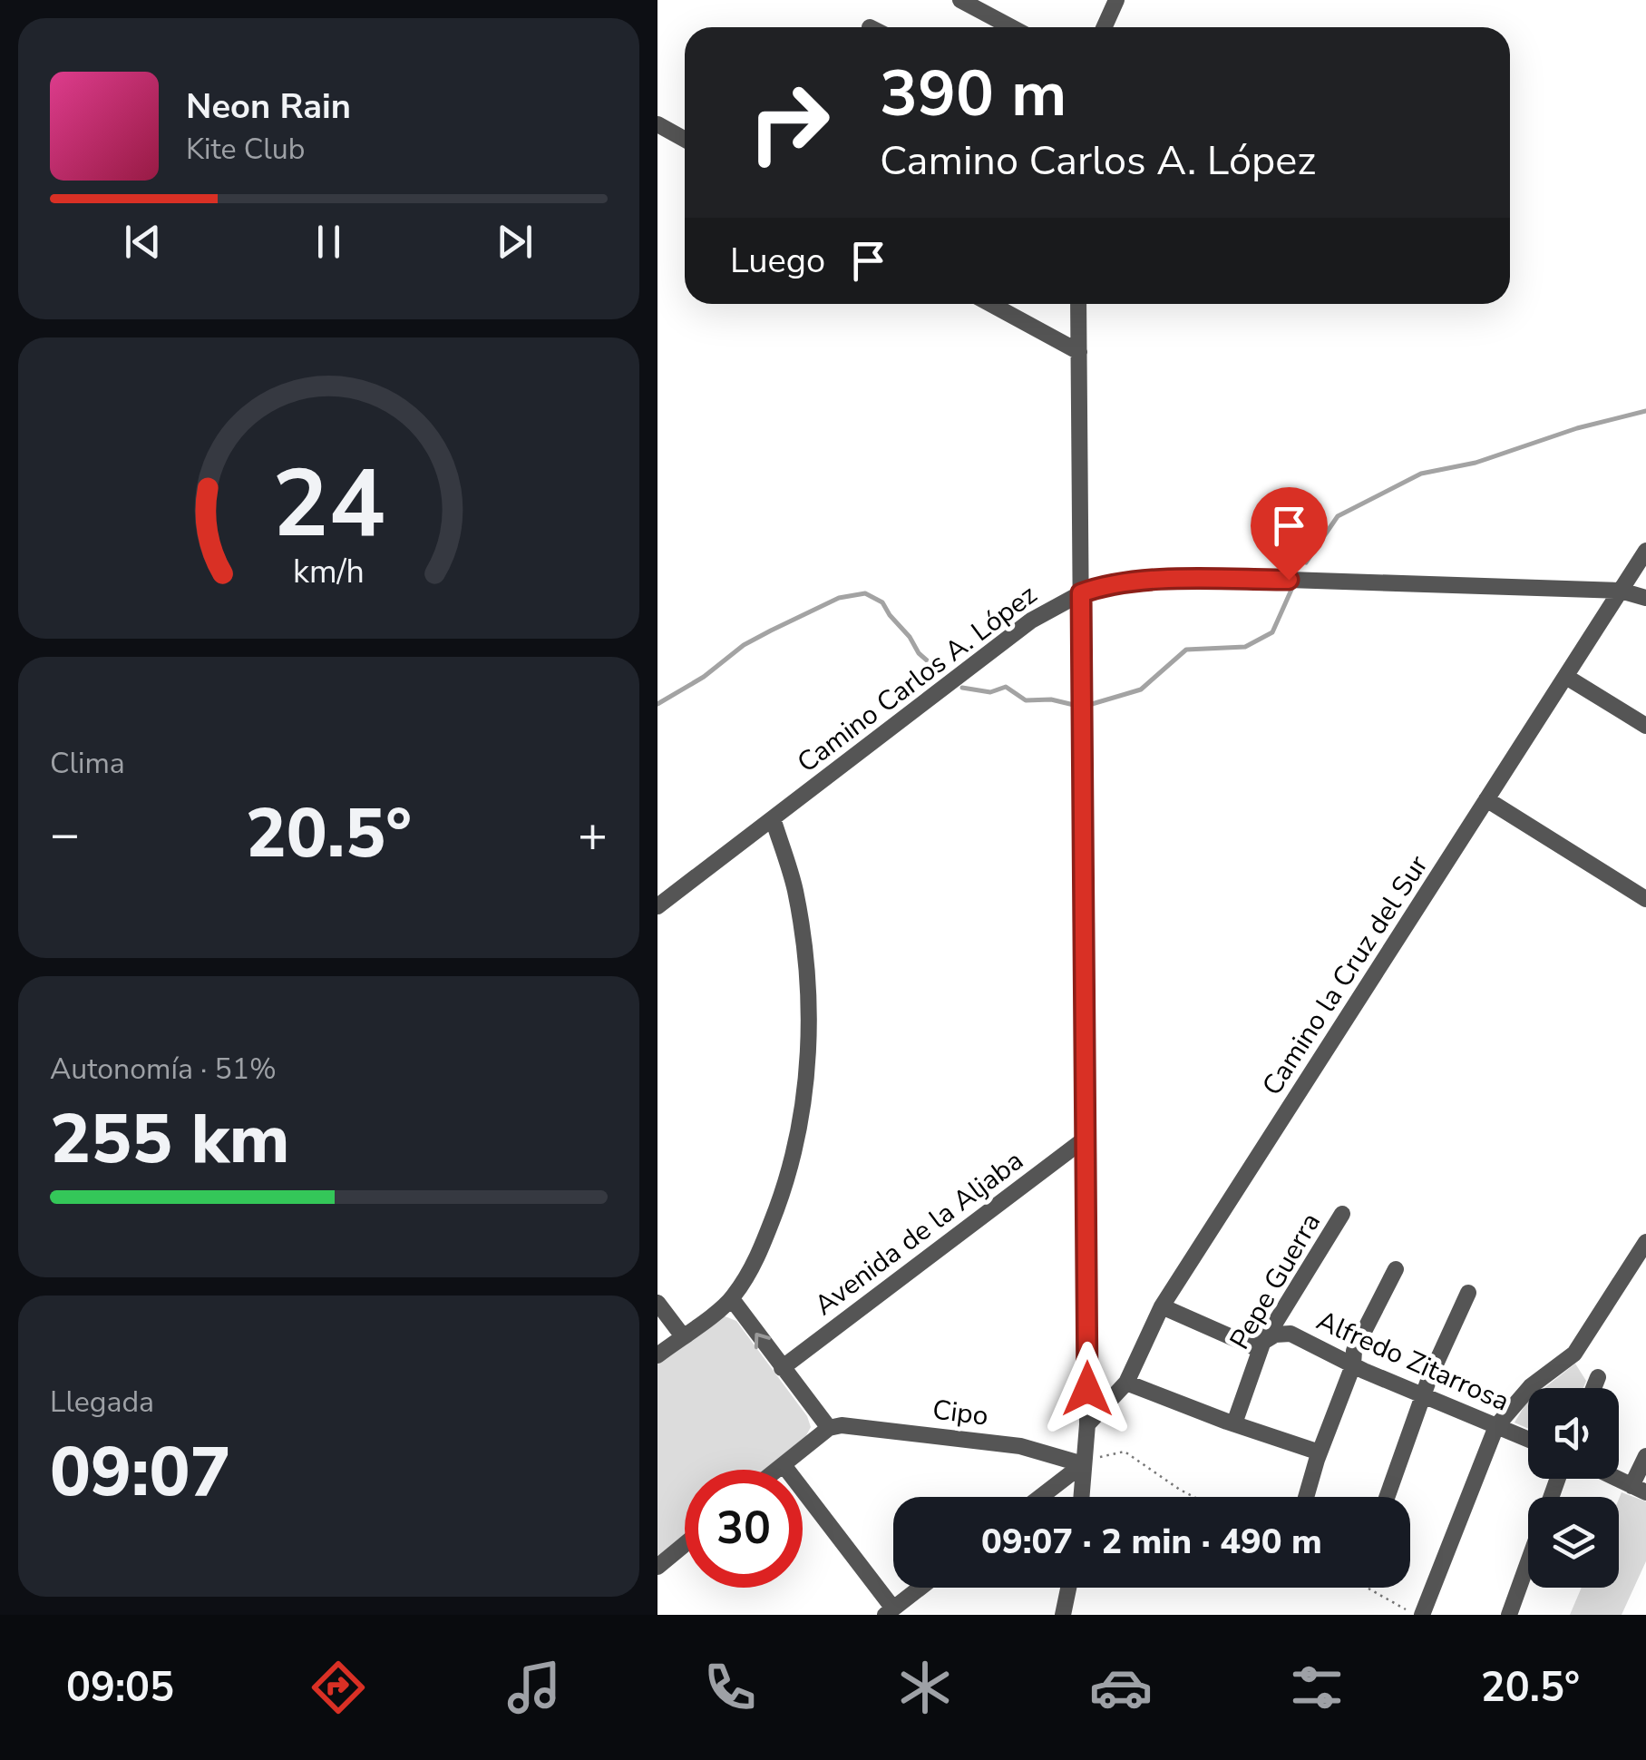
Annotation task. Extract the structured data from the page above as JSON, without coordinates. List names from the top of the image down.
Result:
{
  "streets": {
    "street": [
      "Camino Carlos A. López",
      "Camino la Cruz del Sur",
      "Avenida de la Aljaba",
      "Pepe Guerra",
      "Alfredo Zitarrosa",
      "Cipo"
    ]
  },
  "crossings": [
    ["Camino Carlos A. López", "Camino la Cruz del Sur"],
    ["Camino la Cruz del Sur", "Alfredo Zitarrosa"],
    ["Pepe Guerra", "Alfredo Zitarrosa"]
  ],
  "page": {
    "turn": ["390 m", "Camino Carlos A. López"],
    "song": ["Neon Rain", "Kite Club"],
    "then": "Luego",
    "tile": [
      "Clima",
      ["Autonomía · 51%", "255 km"],
      ["Llegada", "09:07"]
    ],
    "heat": ["−", "20.5°", "+"],
    "limit": "30",
    "trip": "09:07 · 2 min · 490 m",
    "tabs": ["09:05", "20.5°"],
    "gauge": ["24", "km/h"]
  }
}
